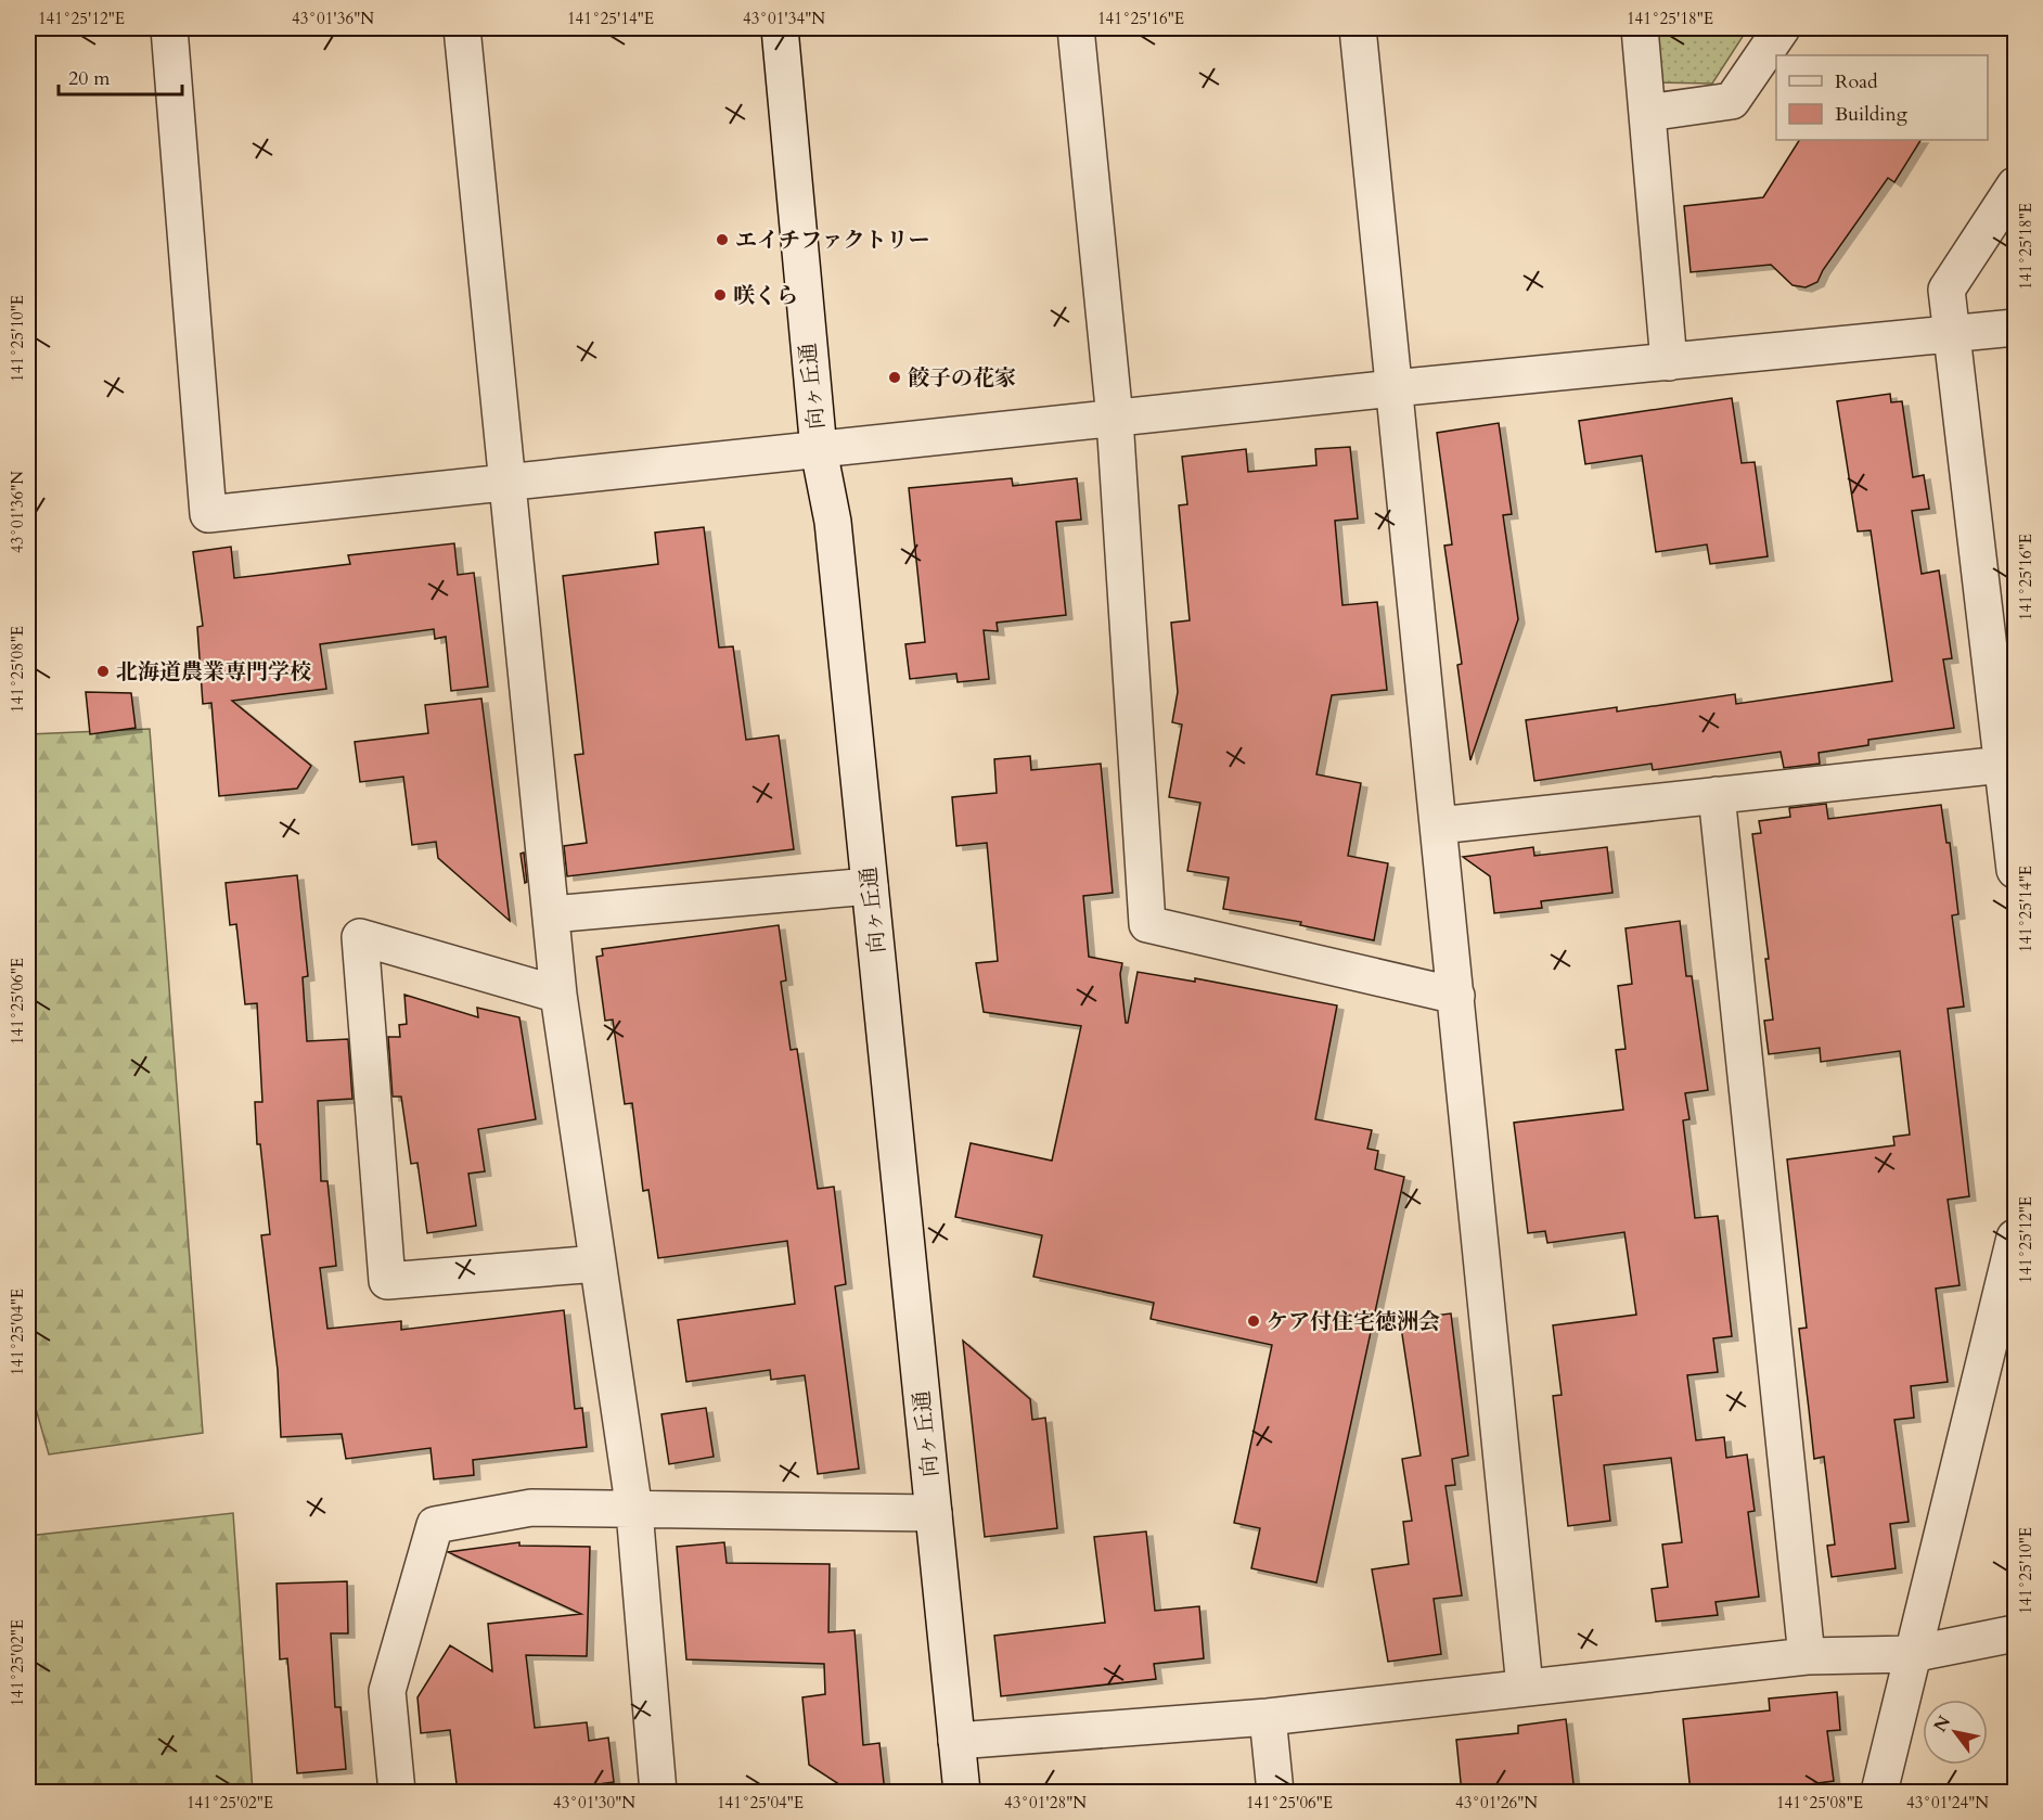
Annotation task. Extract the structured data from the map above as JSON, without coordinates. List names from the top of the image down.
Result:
{
  "streets": {
    "street": ["向ヶ丘通"]
  },
  "places": [
    "エイチファクトリー",
    "咲くら",
    "餃子の花家",
    "北海道農業専門学校",
    "ケア付住宅徳洲会"
  ],
  "legend": ["Road", "Building"],
  "scale_bar": "20 m",
  "north": "top left",
  "coordinates": [
    "141°25'12\"E",
    "43°01'36\"N",
    "141°25'14\"E",
    "43°01'34\"N",
    "141°25'16\"E",
    "141°25'18\"E",
    "141°25'10\"E",
    "141°25'08\"E",
    "141°25'06\"E",
    "141°25'04\"E",
    "141°25'02\"E",
    "43°01'30\"N",
    "43°01'28\"N",
    "43°01'26\"N",
    "43°01'24\"N"
  ]
}
